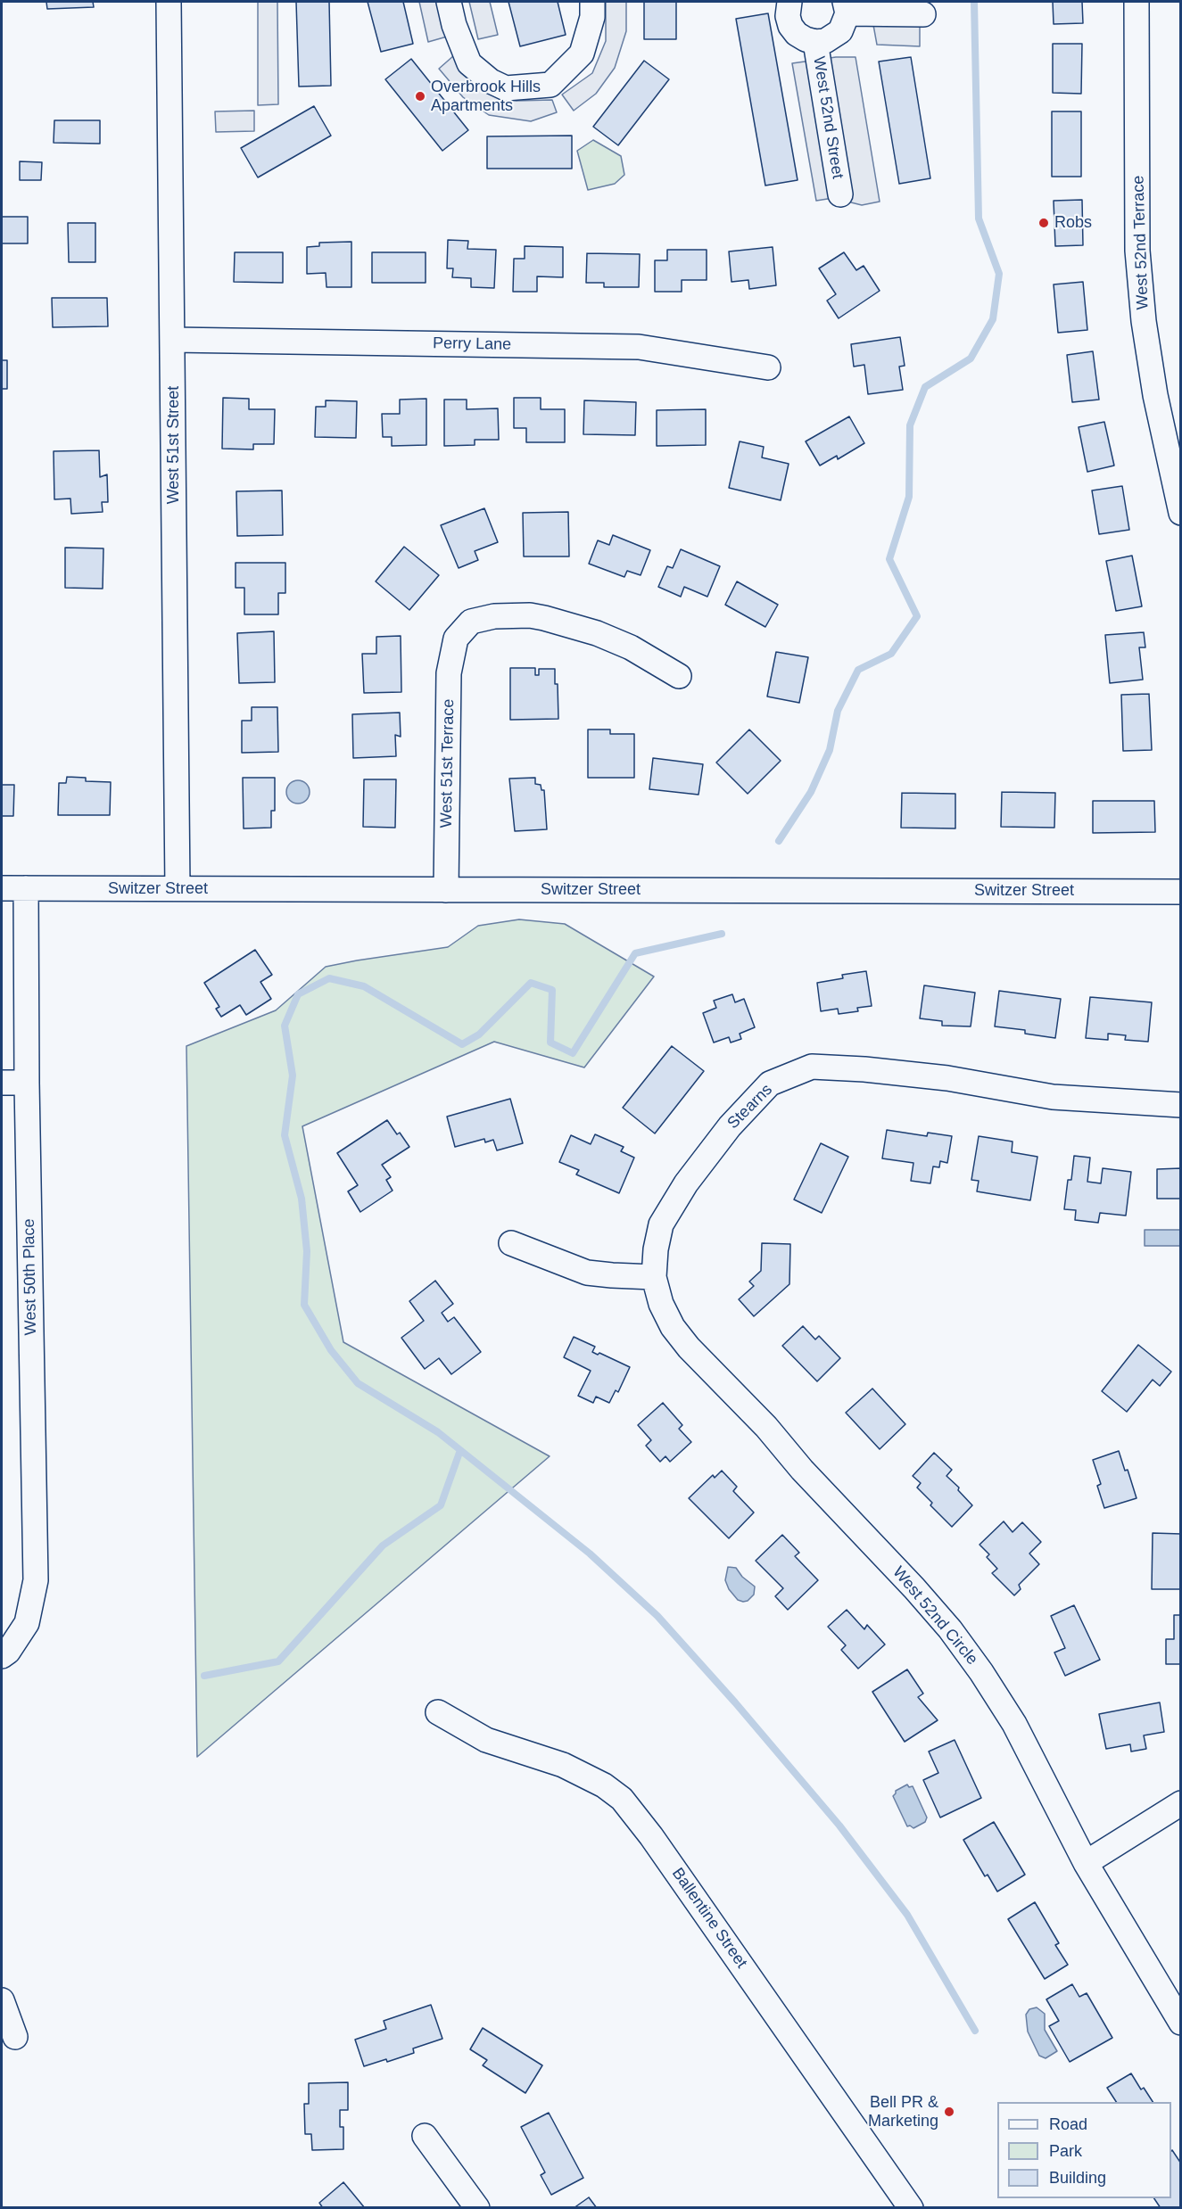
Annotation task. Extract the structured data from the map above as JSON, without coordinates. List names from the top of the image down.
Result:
{
  "streets": {
    "street": [
      "West 52nd Street",
      "West 52nd Terrace",
      "Perry Lane",
      "West 51st Street",
      "West 51st Terrace",
      "Switzer Street",
      "Stearns",
      "West 50th Place",
      "West 52nd Circle",
      "Ballentine Street"
    ]
  },
  "crossings": [
    ["Perry Lane", "West 51st Street"],
    ["West 51st Street", "Switzer Street"],
    ["West 51st Terrace", "Switzer Street"],
    ["Switzer Street", "West 50th Place"],
    ["Stearns", "West 52nd Circle"]
  ],
  "places": ["Overbrook Hills Apartments", "Robs", "Bell PR & Marketing"],
  "legend": ["Road", "Park", "Building"]
}
